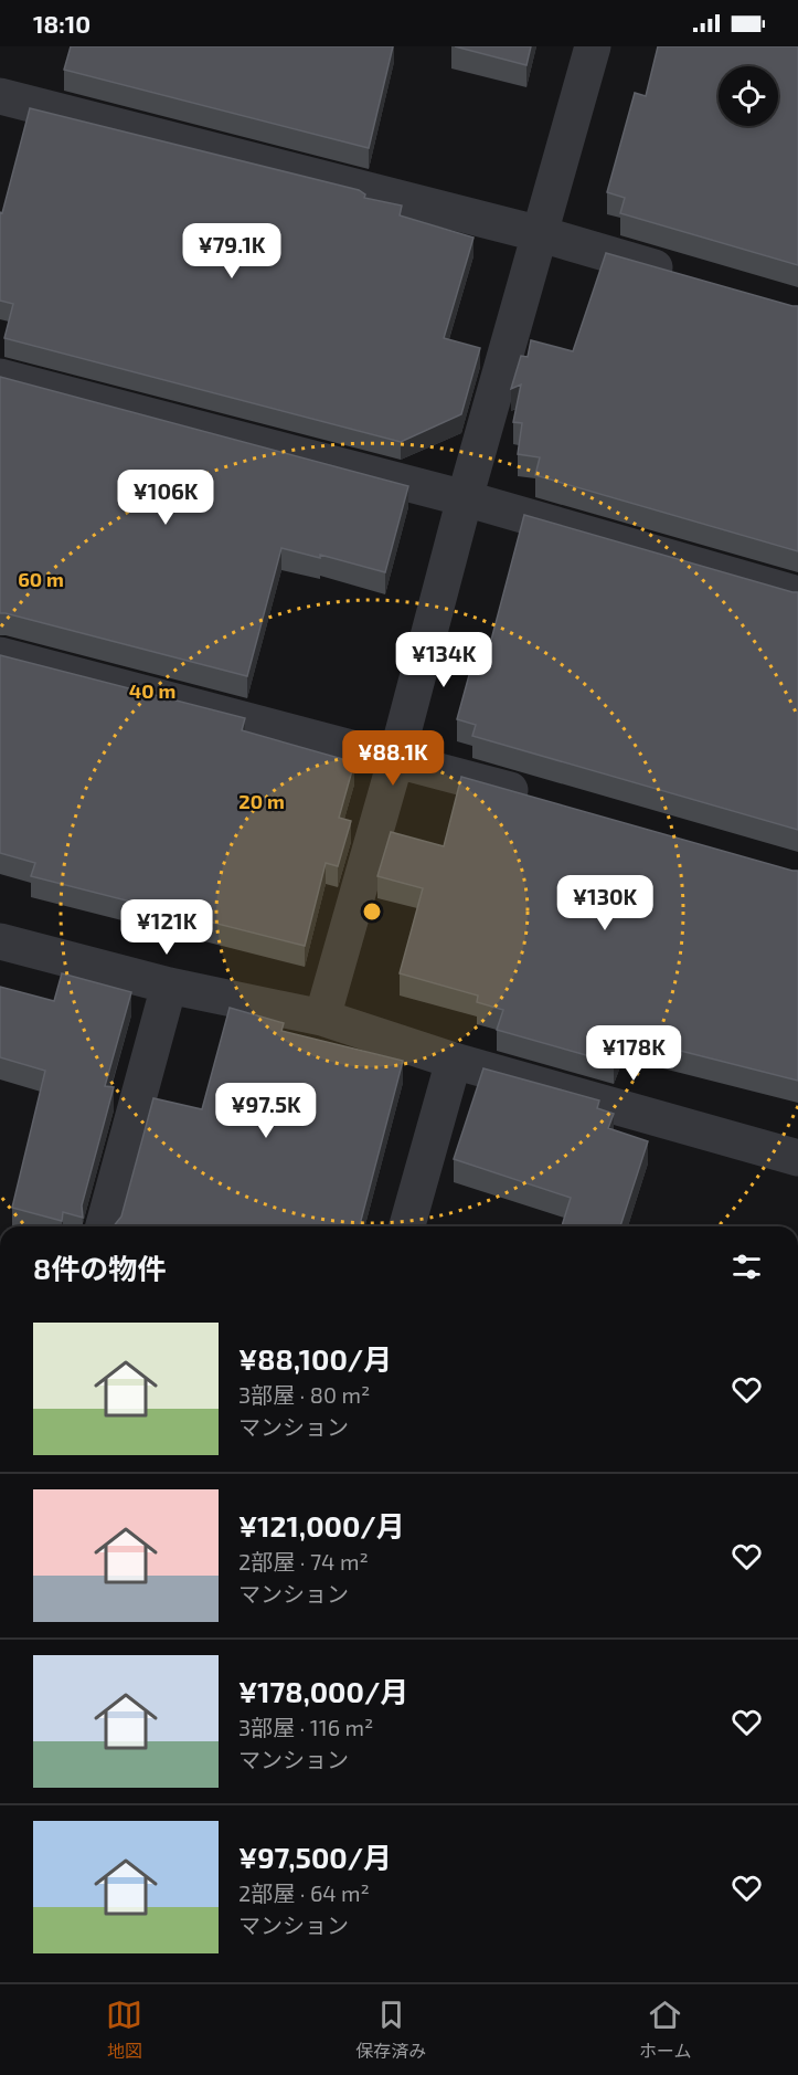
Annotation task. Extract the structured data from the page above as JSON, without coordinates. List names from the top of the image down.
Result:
{
  "page": {
    "status": "18:10",
    "price": [
      "¥79.1K",
      "¥106K",
      "¥134K",
      "¥88.1K",
      "¥130K",
      "¥121K",
      "¥178K",
      "¥97.5K"
    ],
    "heading": "8件の物件",
    "list": [
      {
        "name": "¥88,100/月",
        "note": "3部屋 · 80 m² · マンション"
      },
      {
        "name": "¥121,000/月",
        "note": "2部屋 · 74 m² · マンション"
      },
      {
        "name": "¥178,000/月",
        "note": "3部屋 · 116 m² · マンション"
      },
      {
        "name": "¥97,500/月",
        "note": "2部屋 · 64 m² · マンション"
      }
    ],
    "tabs": ["地図", "保存済み", "ホーム"]
  },
  "rings": ["60 m", "40 m", "20 m"]
}
